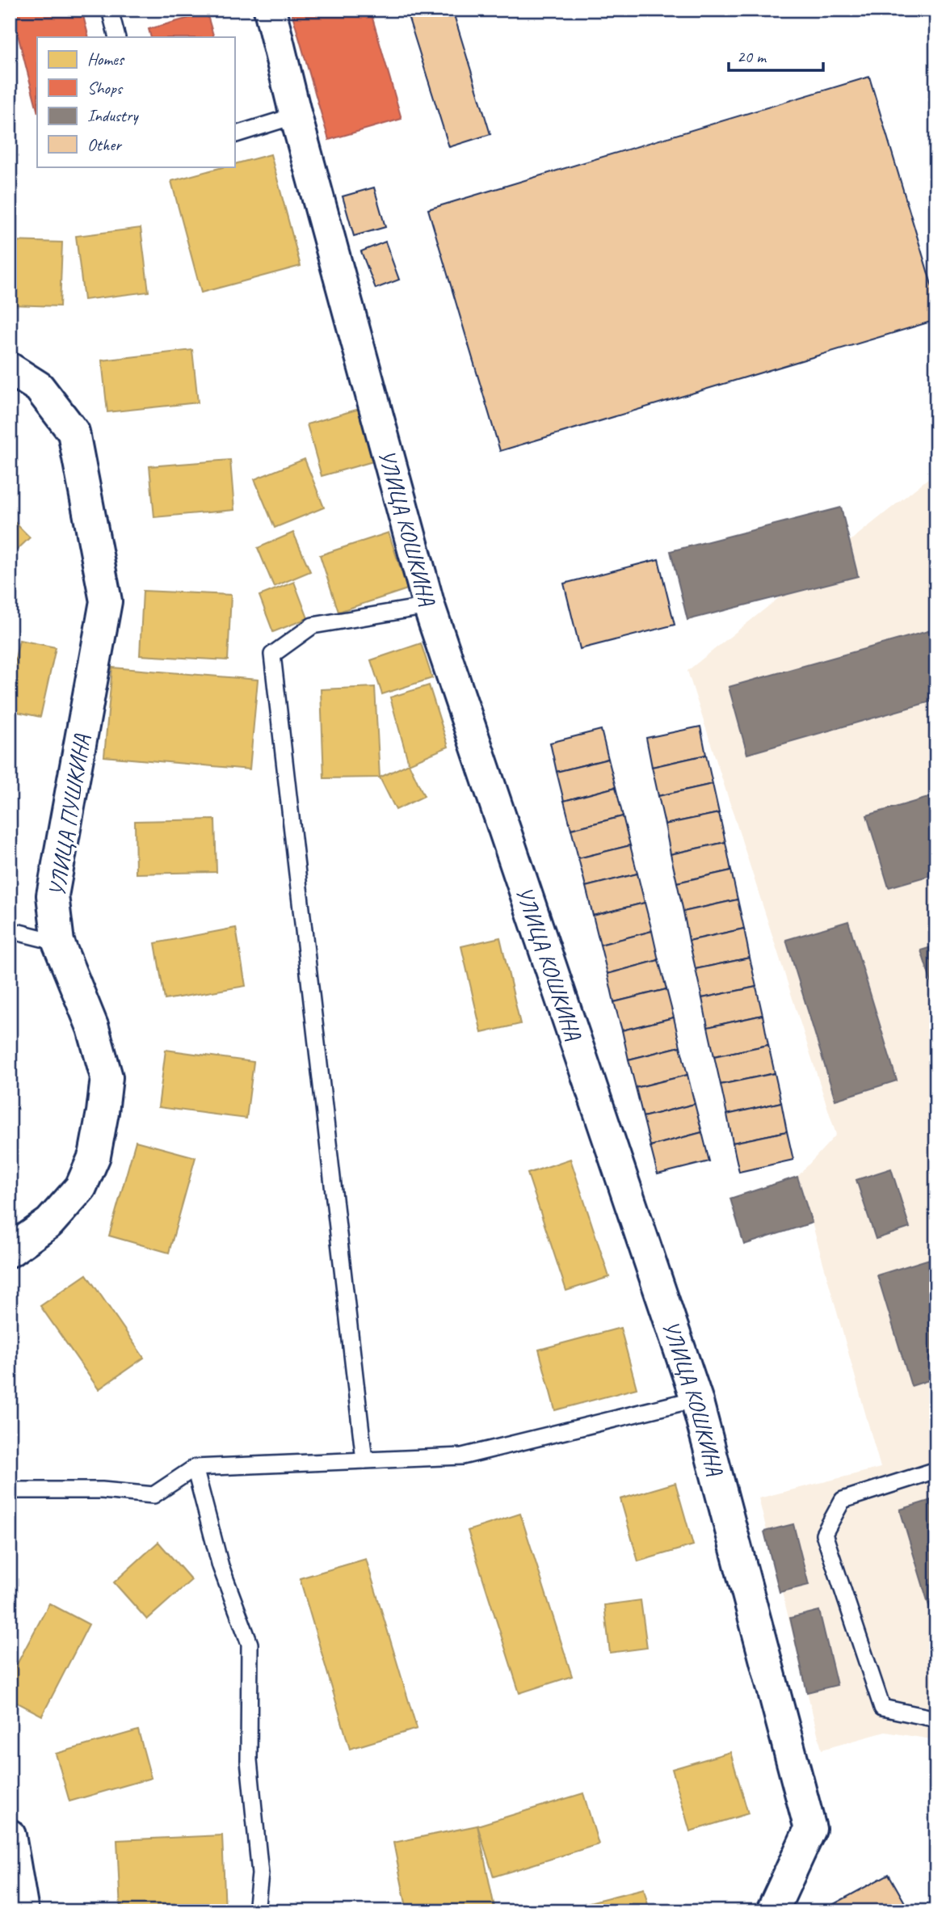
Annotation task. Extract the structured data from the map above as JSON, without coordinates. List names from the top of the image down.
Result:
{
  "streets": {
    "street": ["УЛИЦА КОШКИНА", "УЛИЦА ПУШКИНА"]
  },
  "legend": [
    "Homes",
    "Shops",
    "Industry",
    "Other"
  ],
  "scale_bar": "20 m"
}
